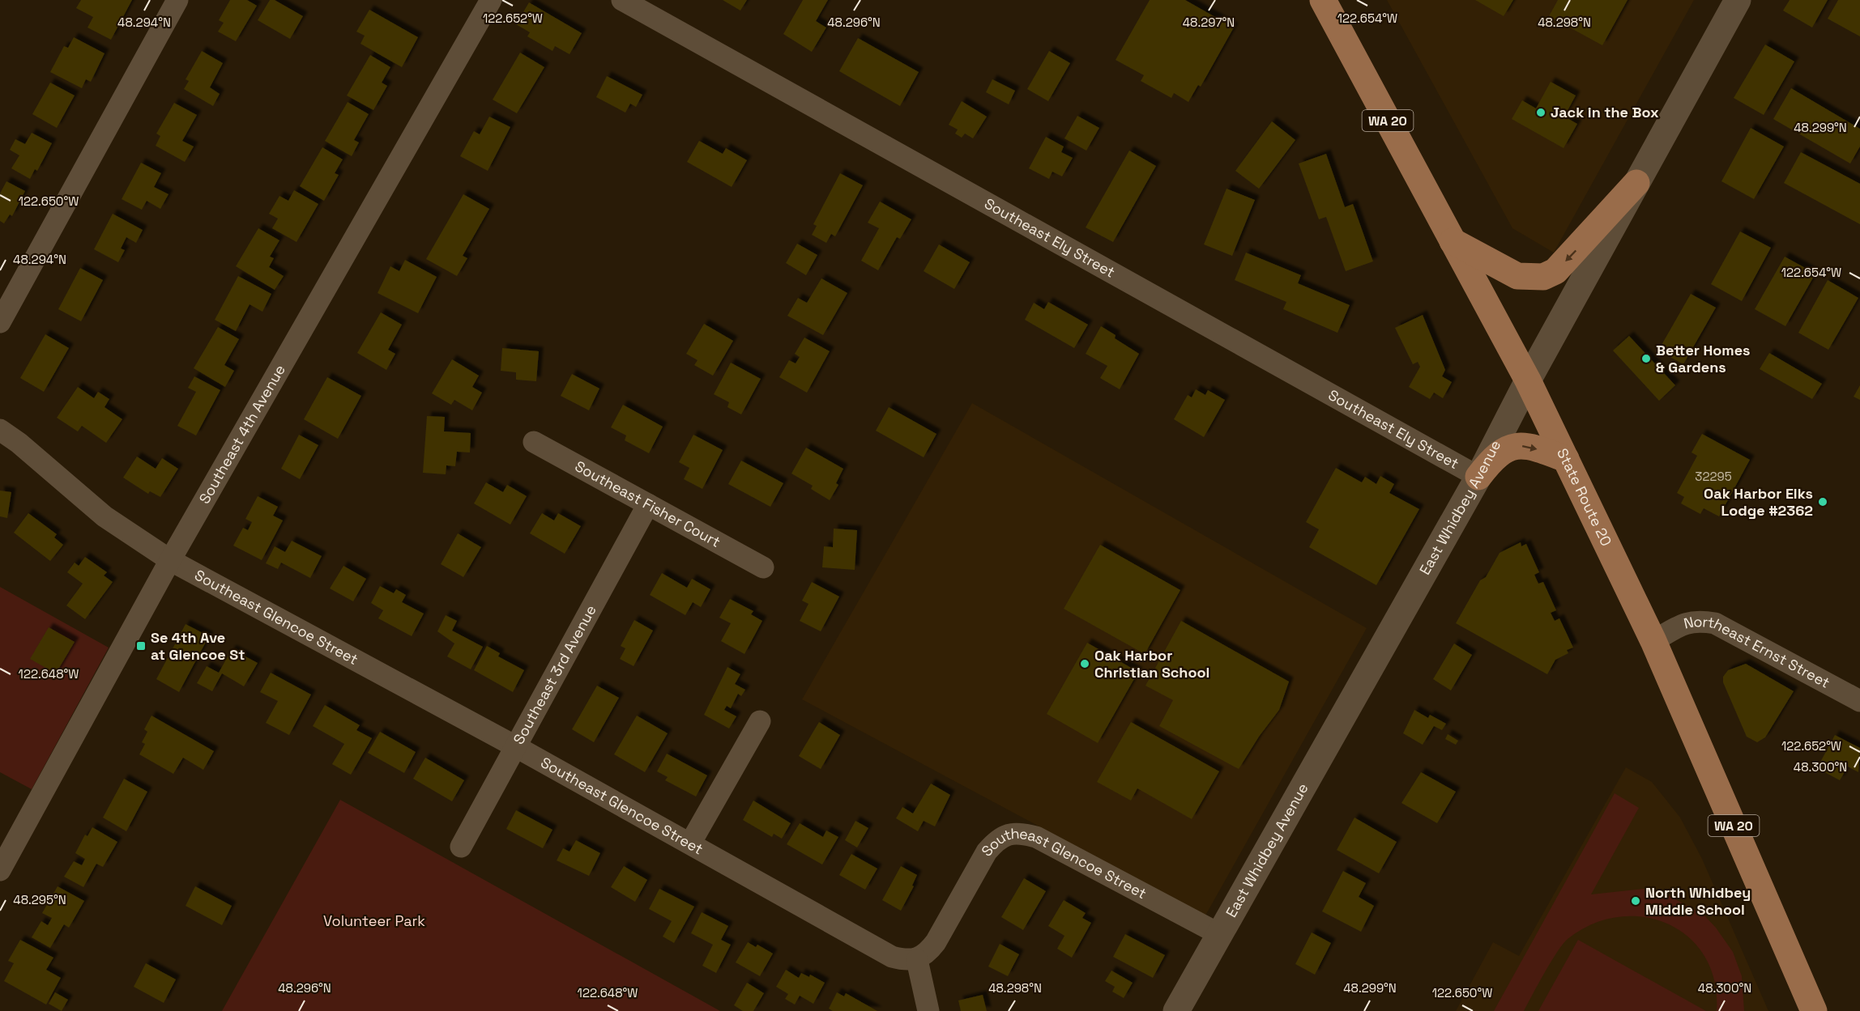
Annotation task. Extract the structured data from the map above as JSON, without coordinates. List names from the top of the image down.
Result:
{
  "streets": {
    "main road": ["WA 20", "State Route 20"],
    "street": [
      "Southeast Ely Street",
      "Southeast 4th Avenue",
      "Southeast Fisher Court",
      "East Whidbey Avenue",
      "Southeast Glencoe Street",
      "Northeast Ernst Street",
      "Southeast 3rd Avenue"
    ]
  },
  "crossings": [
    ["Southeast Ely Street", "East Whidbey Avenue"],
    ["Southeast 4th Avenue", "Southeast Glencoe Street"],
    ["State Route 20", "East Whidbey Avenue"],
    ["State Route 20", "Northeast Ernst Street"],
    ["Southeast Fisher Court", "Southeast 3rd Avenue"],
    ["East Whidbey Avenue", "Southeast Glencoe Street"],
    ["Southeast Glencoe Street", "Southeast 3rd Avenue"]
  ],
  "parks": ["Volunteer Park"],
  "places": {
    "other": [
      "Jack in the Box",
      "Better Homes & Gardens",
      "Oak Harbor Elks Lodge #2362",
      "Oak Harbor Christian School",
      "North Whidbey Middle School"
    ],
    "transit": ["Se 4th Ave at Glencoe St"]
  },
  "house_numbers": ["32295"],
  "coordinates": [
    "122.652°W",
    "122.654°W",
    "48.294°N",
    "48.296°N",
    "48.297°N",
    "48.298°N",
    "48.299°N",
    "122.650°W",
    "122.648°W",
    "48.300°N",
    "48.295°N"
  ]
}
